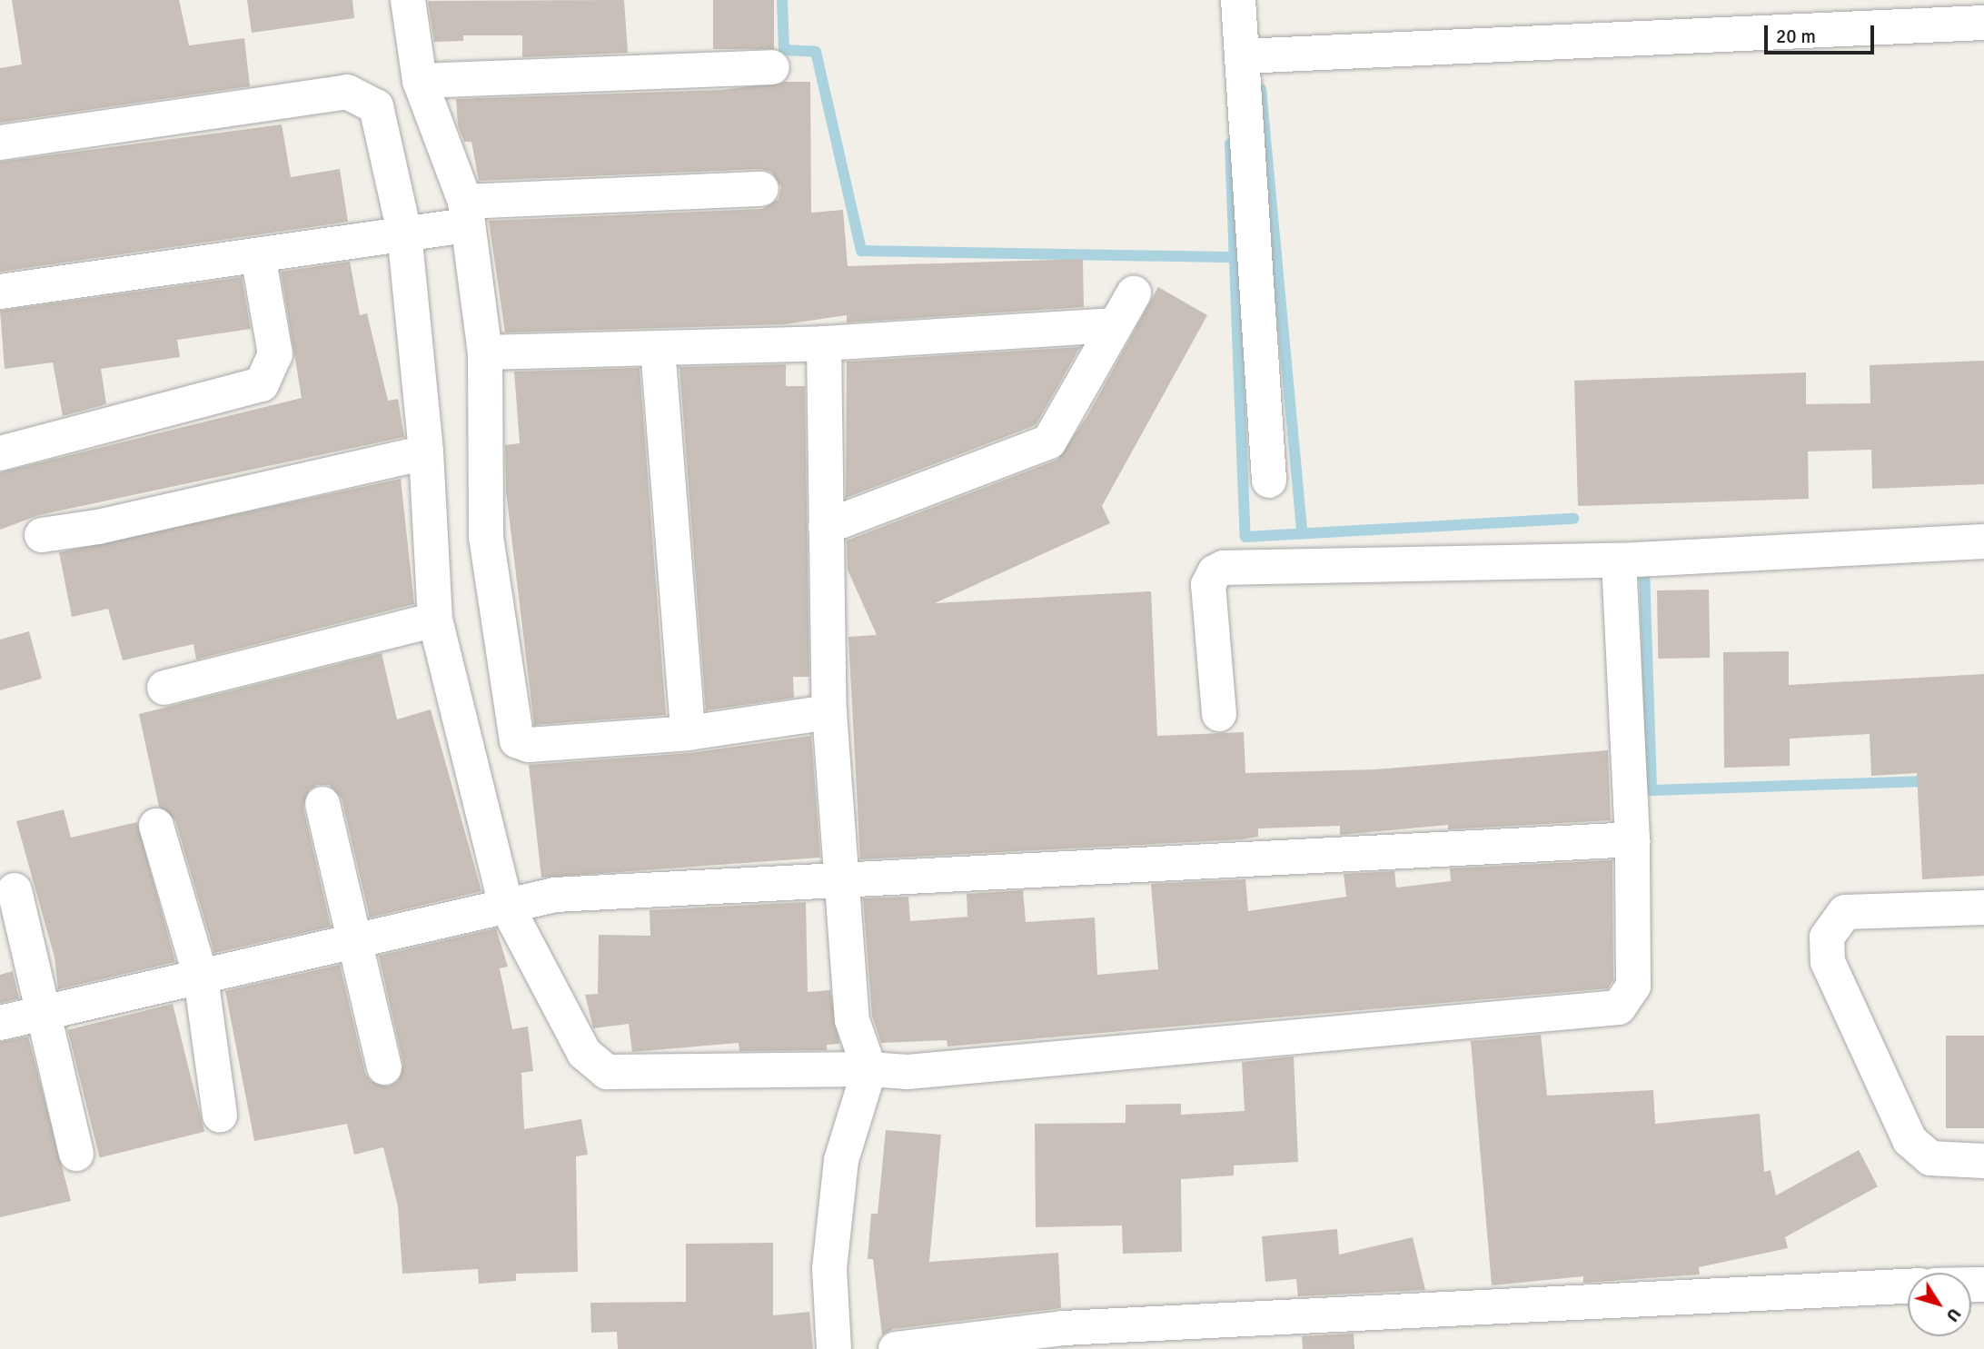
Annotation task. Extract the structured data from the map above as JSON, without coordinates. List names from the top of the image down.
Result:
{
  "scale_bar": "20 m",
  "north": "bottom right"
}
